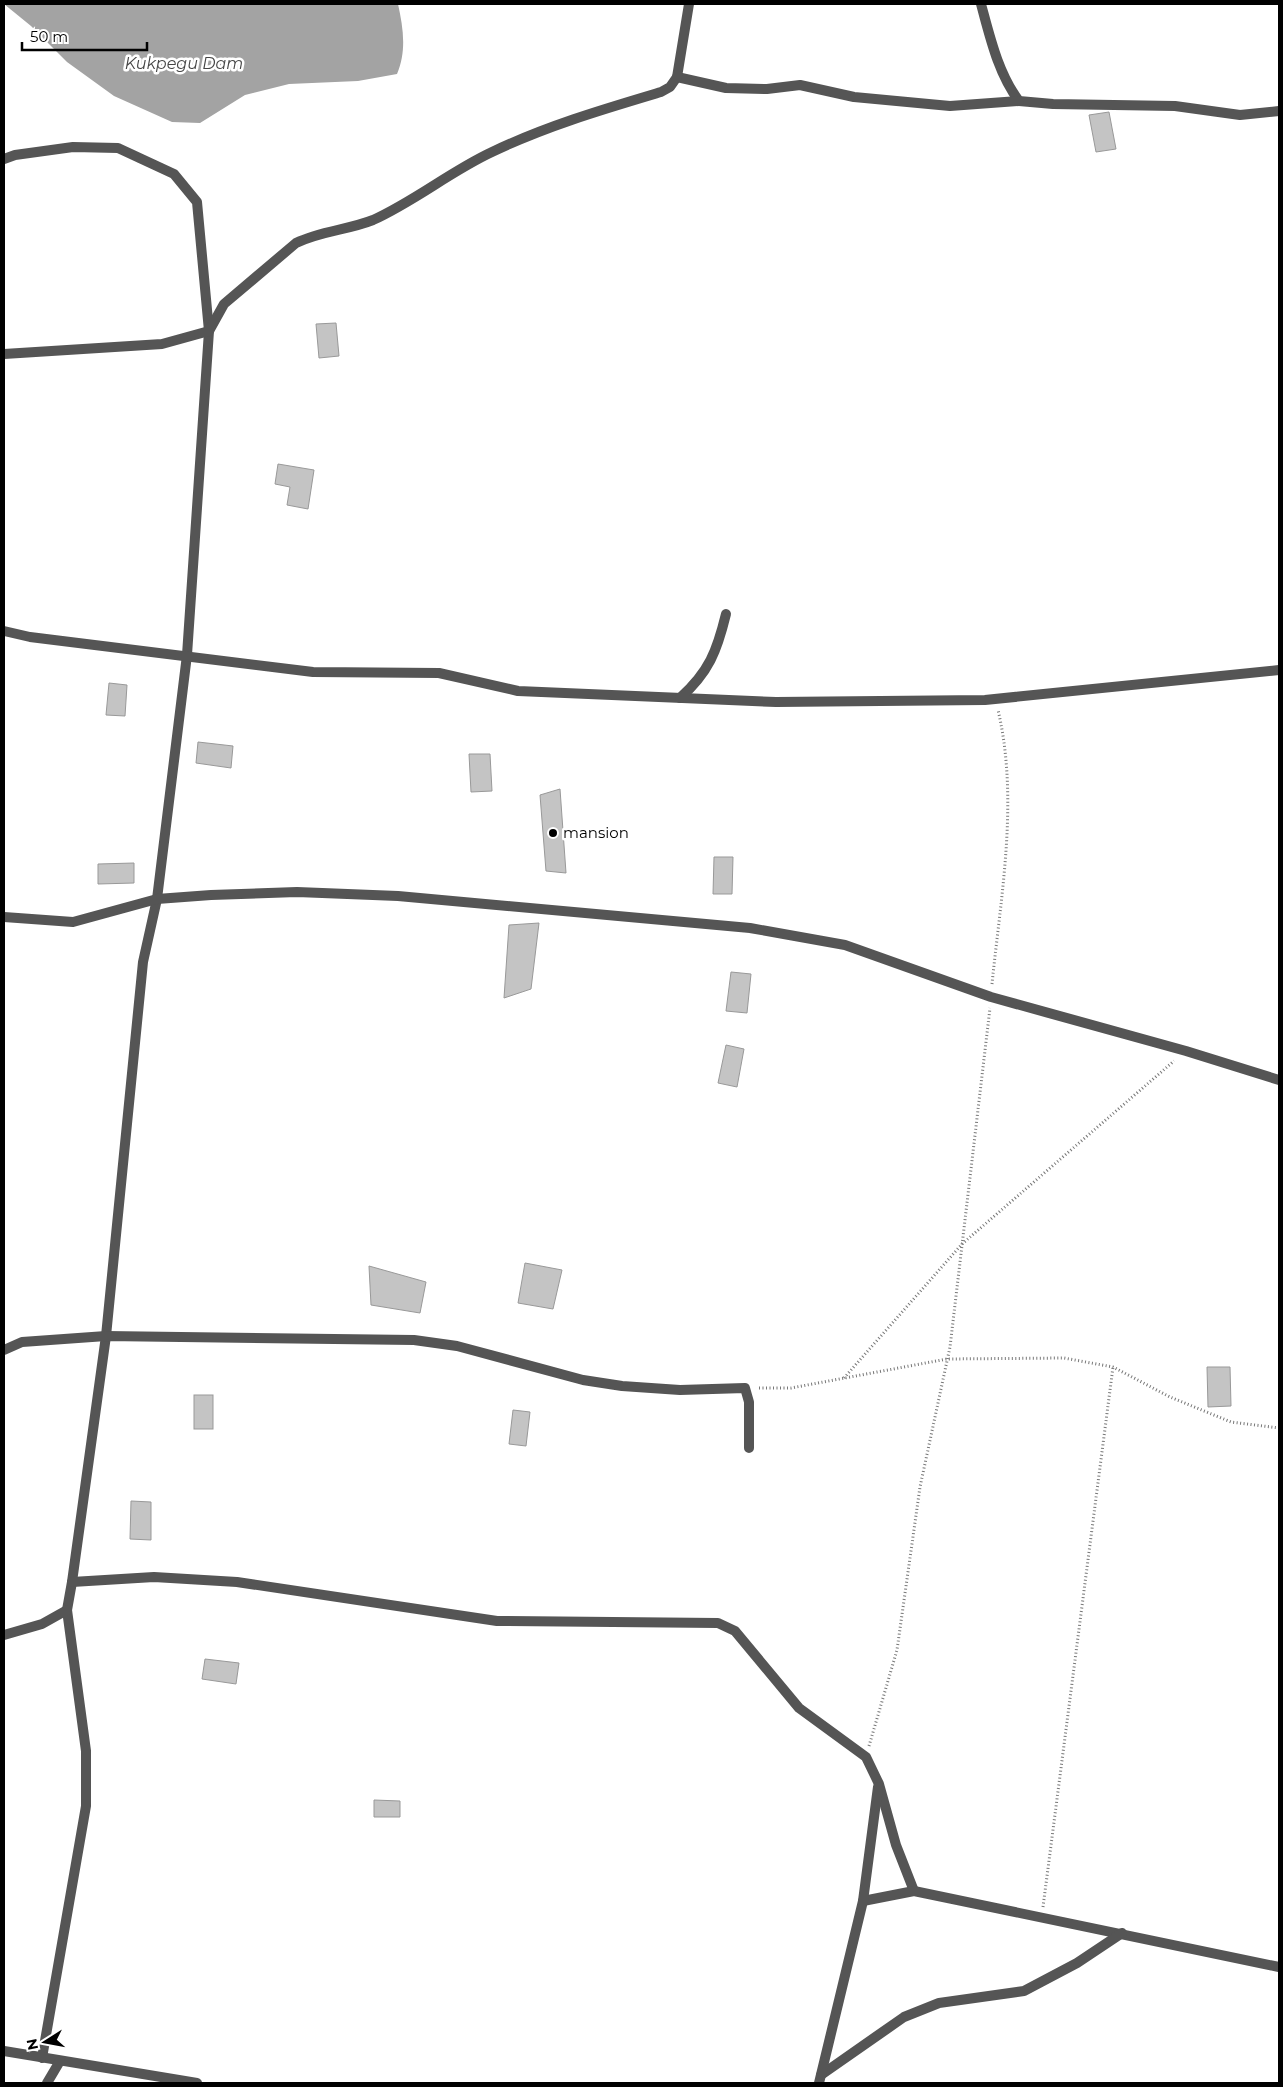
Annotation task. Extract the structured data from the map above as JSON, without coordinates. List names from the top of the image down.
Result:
{
  "water": ["Kukpegu Dam"],
  "places": ["mansion"],
  "scale_bar": "50 m",
  "north": "left"
}
